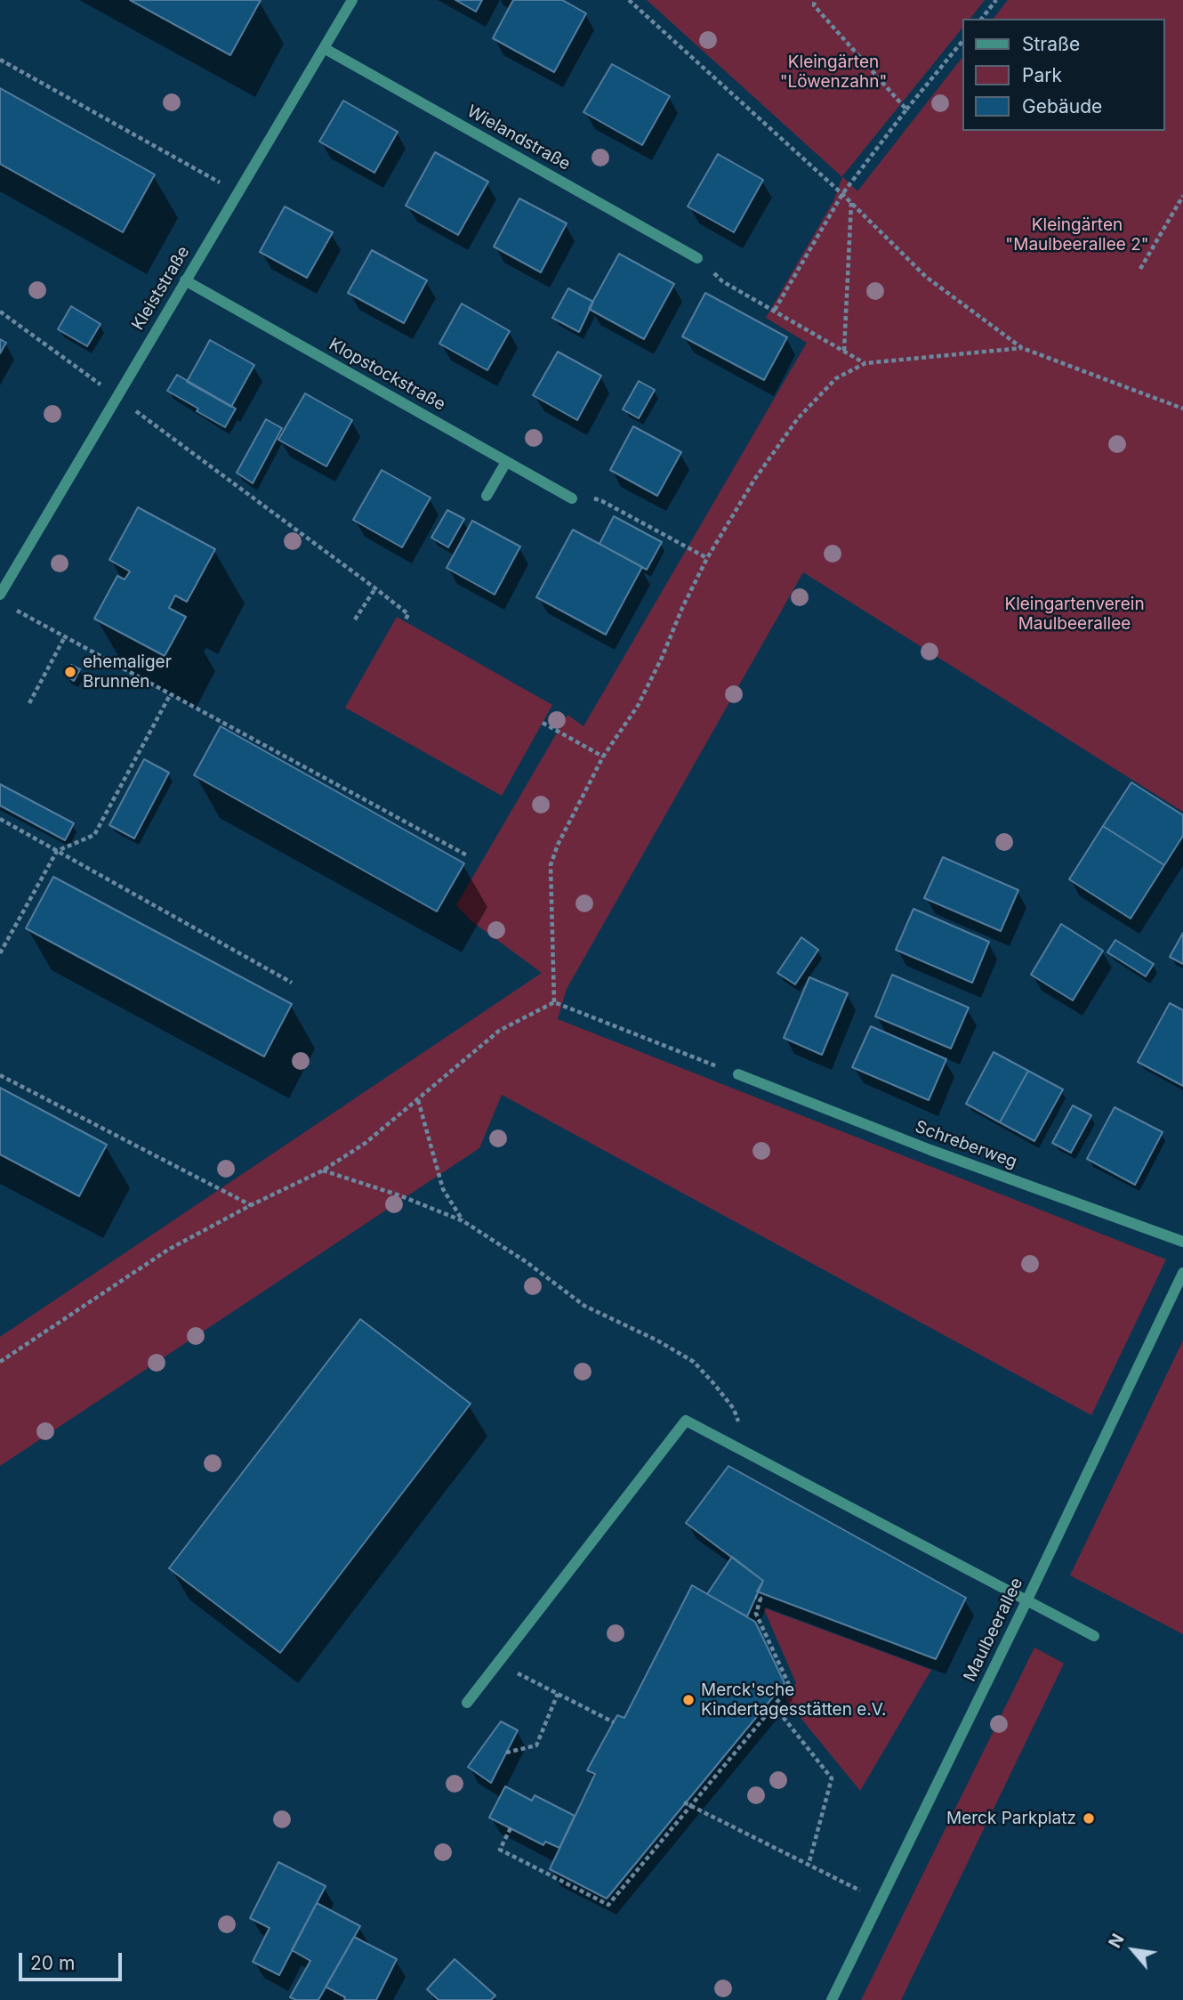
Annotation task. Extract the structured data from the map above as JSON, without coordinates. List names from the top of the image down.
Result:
{
  "streets": {
    "street": [
      "Wielandstraße",
      "Kleiststraße",
      "Klopstockstraße",
      "Schreberweg",
      "Maulbeerallee"
    ]
  },
  "crossings": [
    ["Wielandstraße", "Kleiststraße"],
    ["Kleiststraße", "Klopstockstraße"]
  ],
  "parks": ["Kleingärten \"Löwenzahn\"", "Kleingärten \"Maulbeerallee 2\"", "Kleingartenverein Maulbeerallee"],
  "places": ["ehemaliger Brunnen", "Merck'sche Kindertagesstätten e.V.", "Merck Parkplatz"],
  "legend": ["Straße", "Park", "Gebäude"],
  "scale_bar": "20 m",
  "north": "top left"
}
